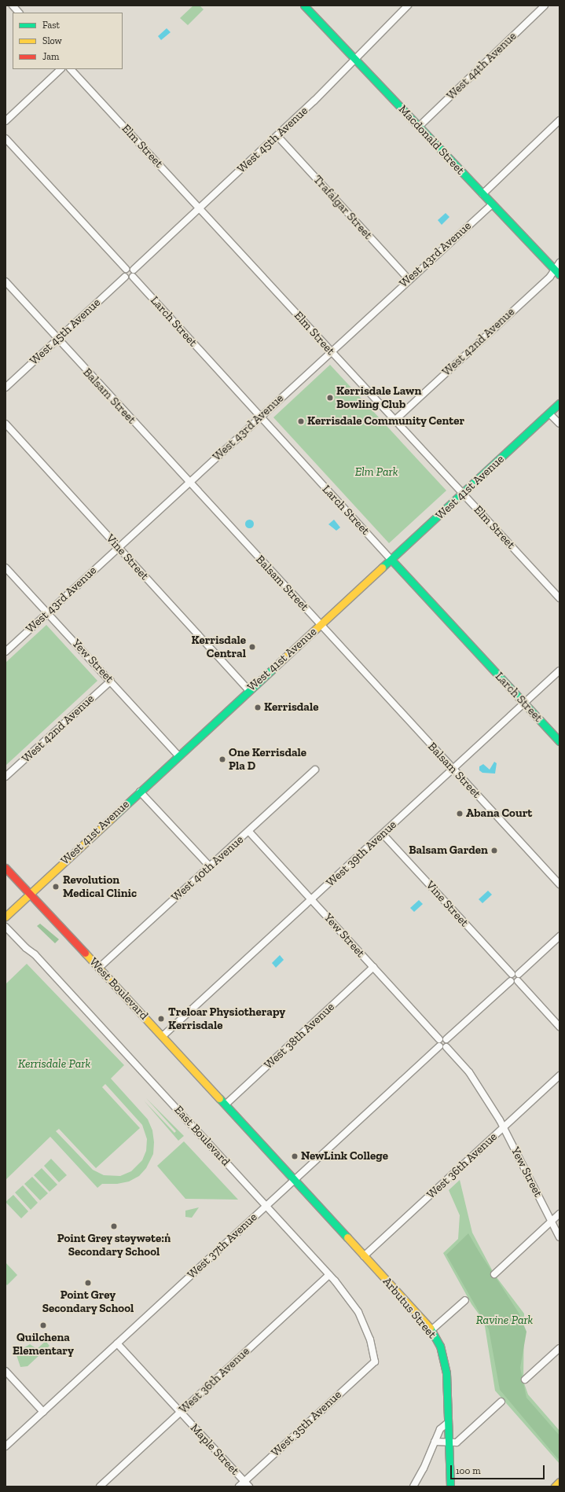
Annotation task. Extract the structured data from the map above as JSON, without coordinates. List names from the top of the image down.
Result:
{
  "streets": {
    "main road": [
      "Macdonald Street",
      "Larch Street",
      "West 41st Avenue",
      "West Boulevard",
      "Arbutus Street"
    ],
    "street": [
      "West 44th Avenue",
      "West 45th Avenue",
      "Elm Street",
      "Trafalgar Street",
      "West 43rd Avenue",
      "West 42nd Avenue",
      "Balsam Street",
      "Vine Street",
      "Yew Street",
      "West 39th Avenue",
      "West 40th Avenue",
      "West 38th Avenue",
      "East Boulevard",
      "West 36th Avenue",
      "West 37th Avenue",
      "West 35th Avenue",
      "Maple Street"
    ]
  },
  "crossings": [
    ["West 44th Avenue", "Macdonald Street"],
    ["West 45th Avenue", "Macdonald Street"],
    ["West 45th Avenue", "Elm Street"],
    ["West 45th Avenue", "Trafalgar Street"],
    ["West 45th Avenue", "Larch Street"],
    ["West 45th Avenue", "Balsam Street"],
    ["Macdonald Street", "West 43rd Avenue"],
    ["Macdonald Street", "West 42nd Avenue"],
    ["Elm Street", "West 43rd Avenue"],
    ["Elm Street", "West 42nd Avenue"],
    ["Elm Street", "West 41st Avenue"],
    ["Trafalgar Street", "West 43rd Avenue"],
    ["West 43rd Avenue", "Larch Street"],
    ["West 43rd Avenue", "Balsam Street"],
    ["West 43rd Avenue", "Vine Street"],
    ["West 43rd Avenue", "Yew Street"],
    ["Larch Street", "West 41st Avenue"],
    ["Larch Street", "West 39th Avenue"],
    ["West 42nd Avenue", "Yew Street"],
    ["Balsam Street", "West 41st Avenue"],
    ["Balsam Street", "West 39th Avenue"],
    ["West 41st Avenue", "Vine Street"],
    ["West 41st Avenue", "Yew Street"],
    ["West 41st Avenue", "West Boulevard"],
    ["Vine Street", "West 39th Avenue"],
    ["Yew Street", "West 39th Avenue"],
    ["Yew Street", "West 40th Avenue"],
    ["Yew Street", "West 38th Avenue"],
    ["Yew Street", "West 36th Avenue"],
    ["Yew Street", "West 37th Avenue"],
    ["West 39th Avenue", "West Boulevard"],
    ["West 40th Avenue", "West Boulevard"],
    ["West Boulevard", "West 38th Avenue"],
    ["West Boulevard", "West 37th Avenue"],
    ["West Boulevard", "Arbutus Street"],
    ["East Boulevard", "West 36th Avenue"],
    ["East Boulevard", "West 37th Avenue"],
    ["East Boulevard", "West 35th Avenue"],
    ["West 36th Avenue", "Arbutus Street"],
    ["West 36th Avenue", "Maple Street"],
    ["West 37th Avenue", "Arbutus Street"],
    ["West 37th Avenue", "Maple Street"],
    ["West 35th Avenue", "Maple Street"]
  ],
  "parks": ["Elm Park", "Kerrisdale Park", "Ravine Park"],
  "places": [
    "Kerrisdale Lawn Bowling Club",
    "Kerrisdale Community Center",
    "Kerrisdale Central",
    "Kerrisdale",
    "One Kerrisdale Pla D",
    "Abana Court",
    "Balsam Garden",
    "Revolution Medical Clinic",
    "Treloar Physiotherapy Kerrisdale",
    "NewLink College",
    "Point Grey stəywəte:n̓ Secondary School",
    "Point Grey Secondary School",
    "Quilchena Elementary"
  ],
  "legend": ["Fast", "Slow", "Jam"],
  "scale_bar": "100 m"
}
